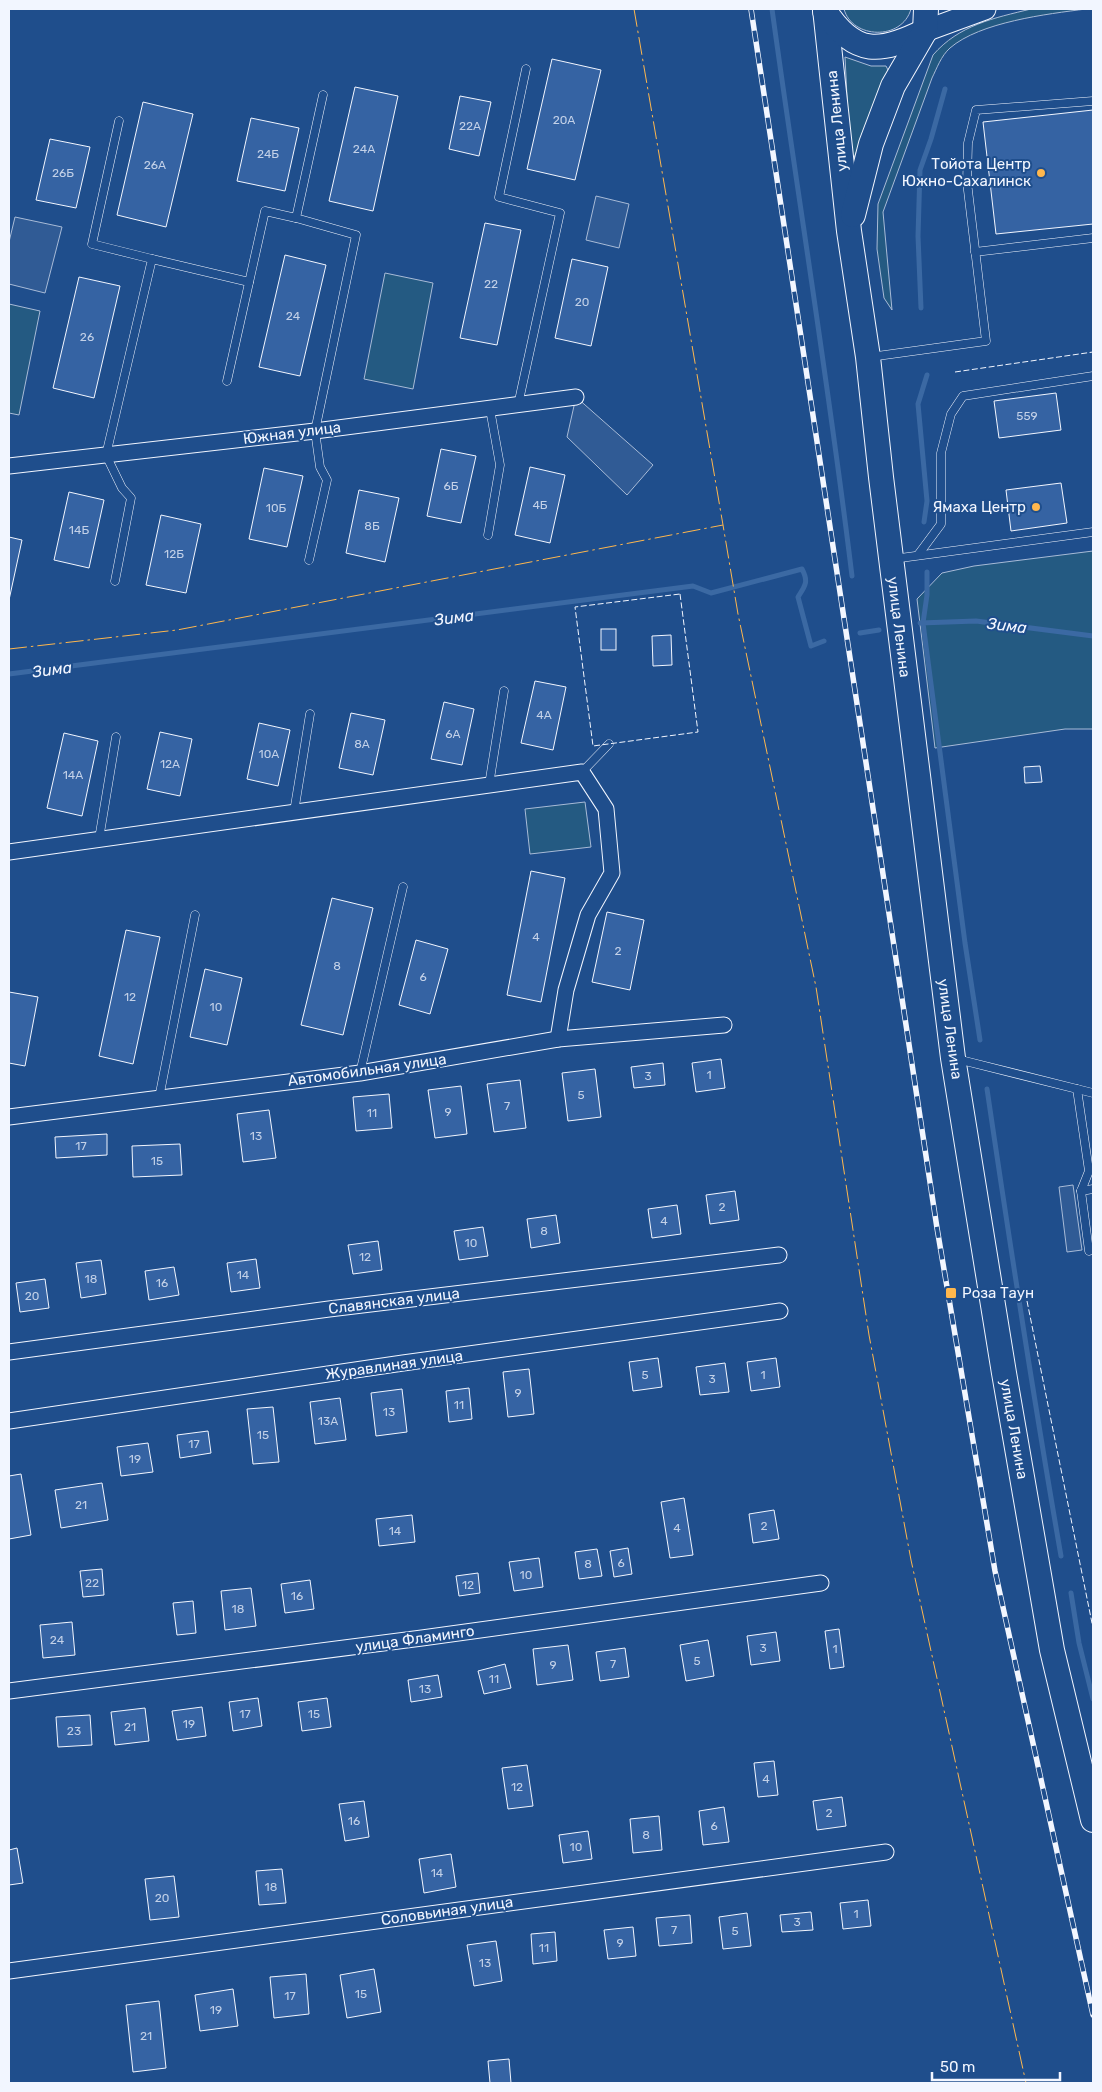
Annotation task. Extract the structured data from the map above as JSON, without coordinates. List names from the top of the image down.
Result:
{
  "streets": {
    "main road": ["улица Ленина"],
    "street": [
      "Южная улица",
      "Автомобильная улица",
      "Славянская улица",
      "Журавлиная улица",
      "улица Фламинго",
      "Соловьиная улица"
    ]
  },
  "water": ["Зима"],
  "places": {
    "other": ["Тойота Центр Южно-Сахалинск", "Ямаха Центр"],
    "transit": ["Роза Таун"]
  },
  "house_numbers": [
    "20А",
    "22А",
    "24А",
    "24Б",
    "26А",
    "26Б",
    "22",
    "20",
    "24",
    "26",
    "559",
    "6Б",
    "4Б",
    "10Б",
    "8Б",
    "14Б",
    "12Б",
    "4А",
    "6А",
    "8А",
    "10А",
    "12А",
    "14А",
    "4",
    "2",
    "8",
    "6",
    "12",
    "10",
    "1",
    "3",
    "5",
    "7",
    "9",
    "11",
    "13",
    "17",
    "15",
    "2",
    "4",
    "8",
    "10",
    "12",
    "14",
    "18",
    "16",
    "20",
    "5",
    "1",
    "3",
    "9",
    "11",
    "13",
    "13А",
    "15",
    "17",
    "19",
    "21",
    "2",
    "4",
    "14",
    "6",
    "8",
    "10",
    "22",
    "12",
    "16",
    "18",
    "24",
    "3",
    "1",
    "5",
    "7",
    "9",
    "11",
    "13",
    "17",
    "15",
    "19",
    "21",
    "23",
    "4",
    "12",
    "2",
    "16",
    "6",
    "8",
    "10",
    "14",
    "18",
    "20",
    "1",
    "3",
    "7",
    "5",
    "9",
    "11",
    "13",
    "15",
    "17",
    "19",
    "21"
  ],
  "scale_bar": "50 m"
}
